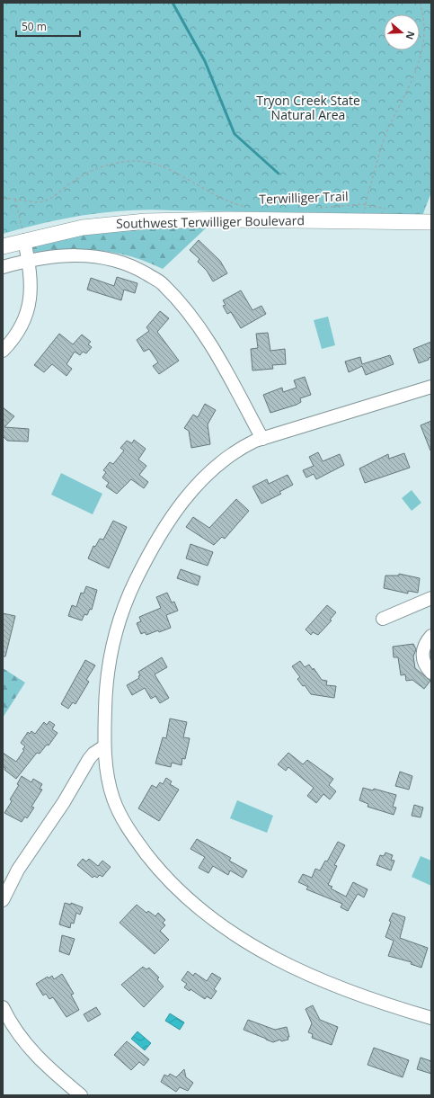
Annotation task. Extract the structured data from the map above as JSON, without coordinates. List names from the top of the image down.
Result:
{
  "streets": {
    "main road": ["Southwest Terwilliger Boulevard"],
    "path": ["Terwilliger Trail"]
  },
  "parks": ["Tryon Creek State Natural Area"],
  "scale_bar": "50 m",
  "north": "right"
}
